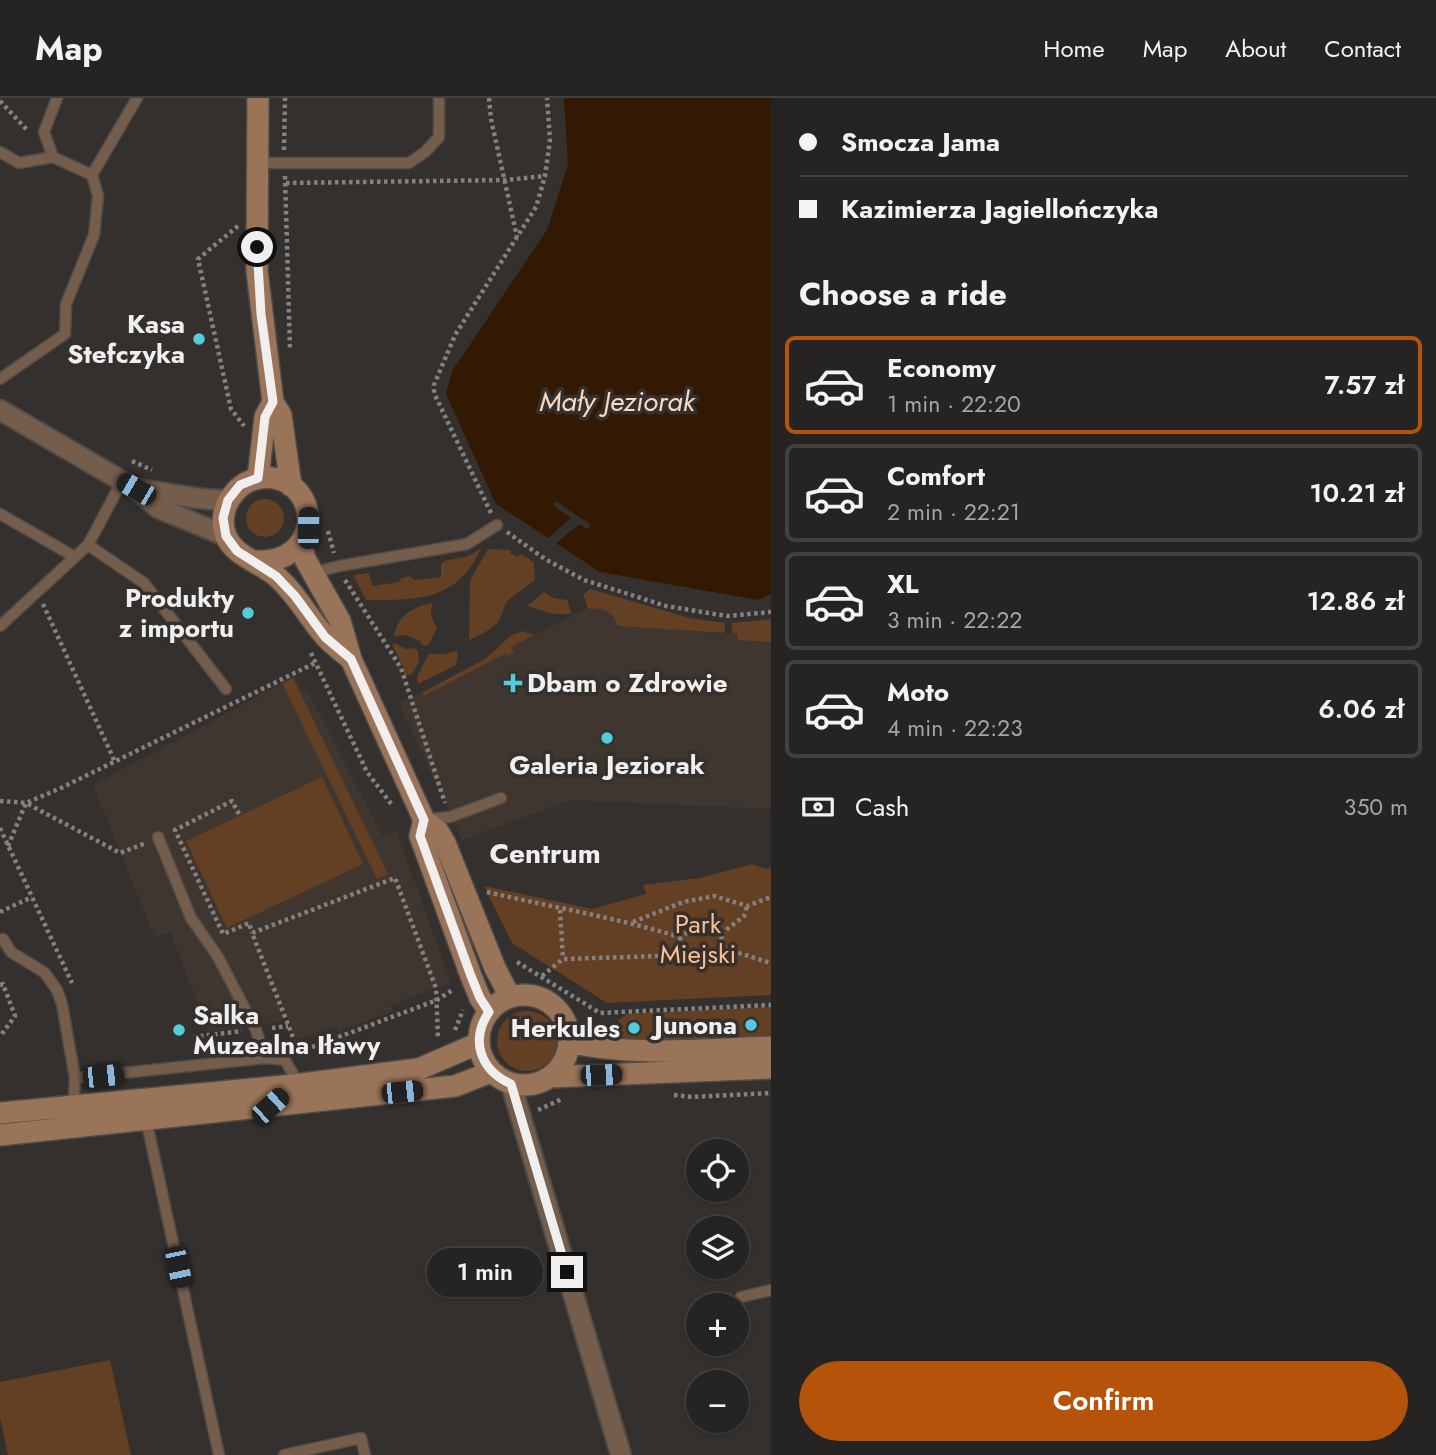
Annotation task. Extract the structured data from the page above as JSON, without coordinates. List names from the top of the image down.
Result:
{
  "districts": ["Centrum"],
  "water": ["Mały Jeziorak"],
  "parks": ["Park Miejski"],
  "places": {
    "other": [
      "Kasa Stefczyka",
      "Produkty z importu",
      "Galeria Jeziorak",
      "Junona",
      "Herkules",
      "Salka Muzealna Iławy"
    ],
    "health": ["Dbam o Zdrowie"]
  },
  "page": {
    "header": "Map",
    "nav": [
      "Home",
      "Map",
      "About",
      "Contact"
    ],
    "banner": ["Smocza Jama", "Kazimierza Jagiellończyka"],
    "heading": "Choose a ride",
    "list": [
      {
        "name": "Economy",
        "note": "1 min · 22:20",
        "value": "7.57 zł"
      },
      {
        "name": "Comfort",
        "note": "2 min · 22:21",
        "value": "10.21 zł"
      },
      {
        "name": "XL",
        "note": "3 min · 22:22",
        "value": "12.86 zł"
      },
      {
        "name": "Moto",
        "note": "4 min · 22:23",
        "value": "6.06 zł"
      }
    ],
    "pay": ["Cash", "350 m"],
    "map_buttons": ["+", "−"],
    "bubble": "1 min",
    "buttons": "Confirm"
  }
}
